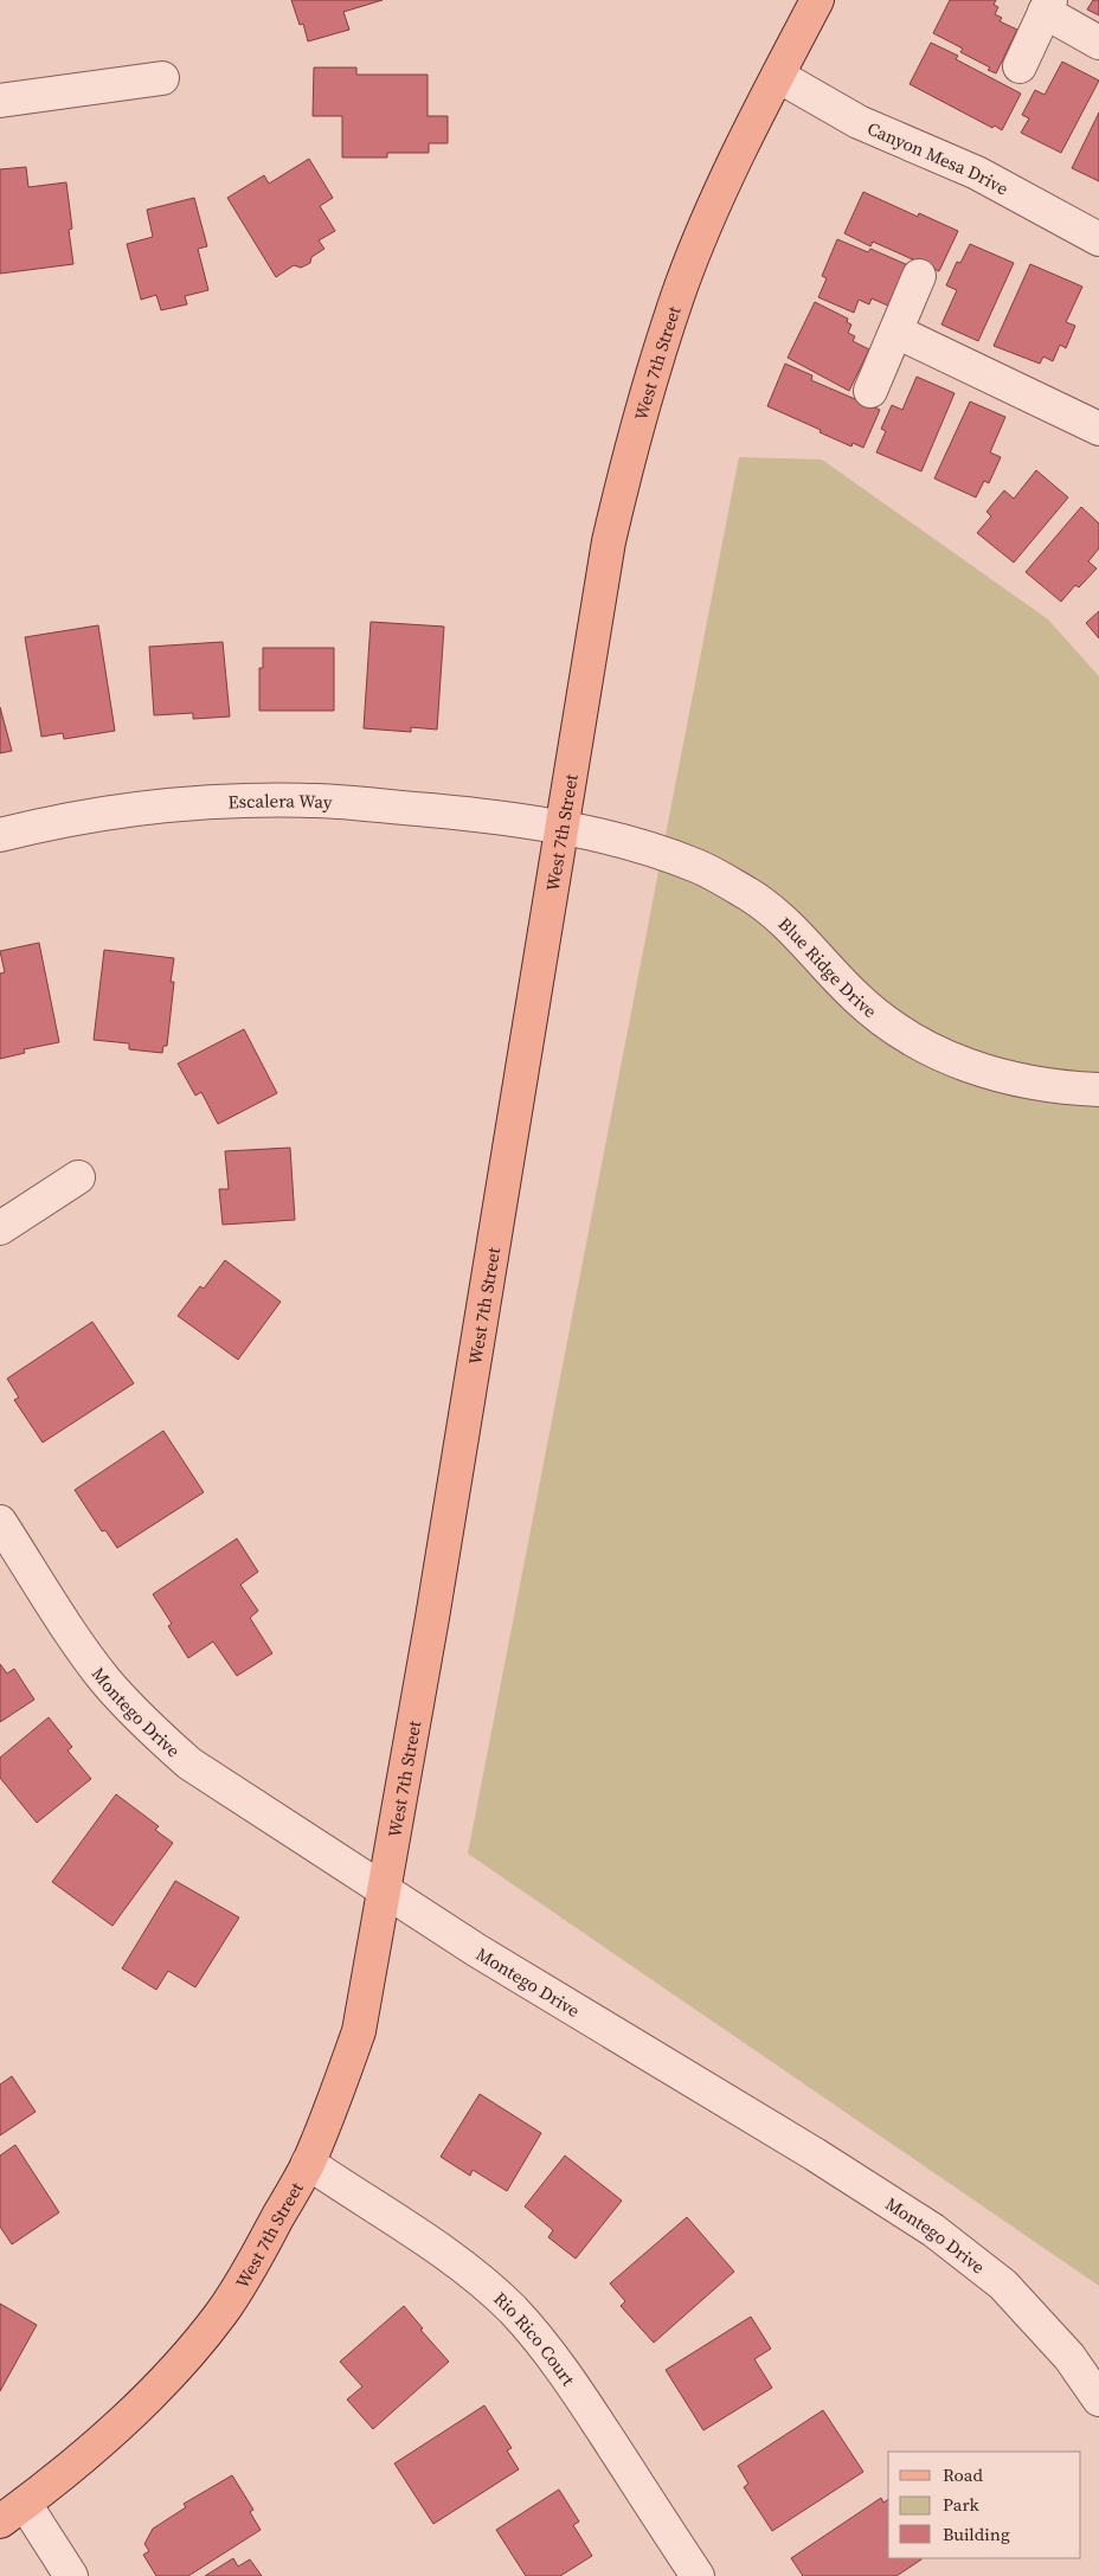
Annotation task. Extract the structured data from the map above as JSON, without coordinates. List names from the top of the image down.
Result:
{
  "streets": {
    "main road": ["West 7th Street"],
    "street": [
      "Canyon Mesa Drive",
      "Escalera Way",
      "Blue Ridge Drive",
      "Montego Drive",
      "Rio Rico Court"
    ]
  },
  "crossings": [
    ["Canyon Mesa Drive", "West 7th Street"],
    ["West 7th Street", "Escalera Way"],
    ["West 7th Street", "Blue Ridge Drive"],
    ["West 7th Street", "Montego Drive"],
    ["West 7th Street", "Rio Rico Court"],
    ["Escalera Way", "Blue Ridge Drive"]
  ],
  "legend": ["Road", "Park", "Building"]
}
